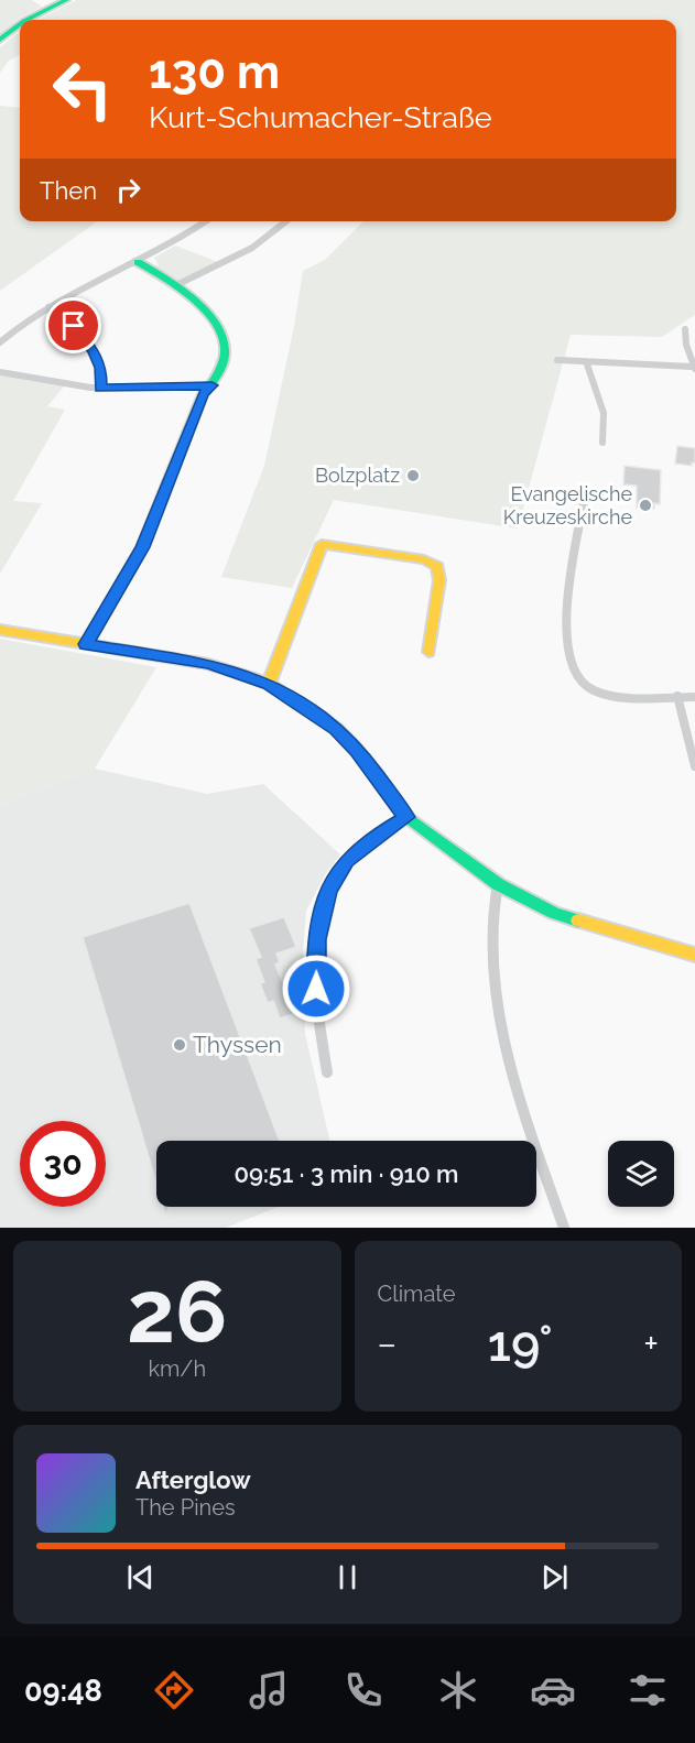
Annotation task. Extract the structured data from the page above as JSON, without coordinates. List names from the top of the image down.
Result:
{
  "places": ["Bolzplatz", "Evangelische Kreuzeskirche", "Thyssen"],
  "page": {
    "turn": ["130 m", "Kurt-Schumacher-Straße"],
    "then": "Then",
    "limit": "30",
    "trip": "09:51 · 3 min · 910 m",
    "tile": [
      ["26", "km/h"],
      "Climate"
    ],
    "heat": ["−", "19°", "+"],
    "song": ["Afterglow", "The Pines"],
    "tabs": "09:48"
  }
}
